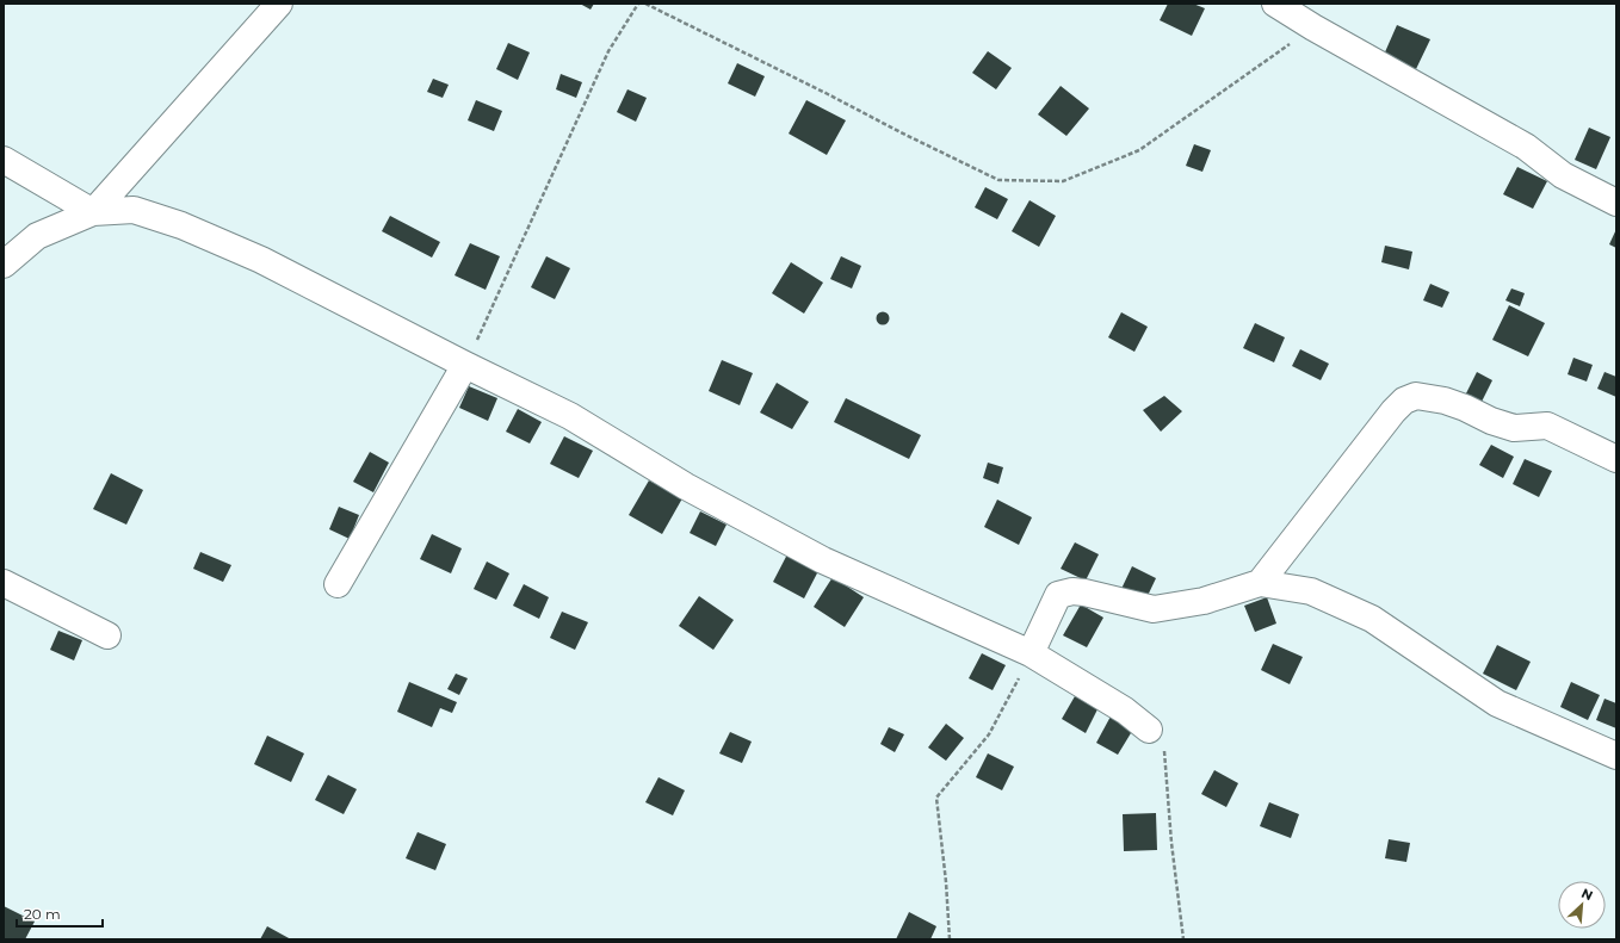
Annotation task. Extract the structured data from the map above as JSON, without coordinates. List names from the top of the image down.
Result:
{
  "scale_bar": "20 m",
  "north": "top right"
}
